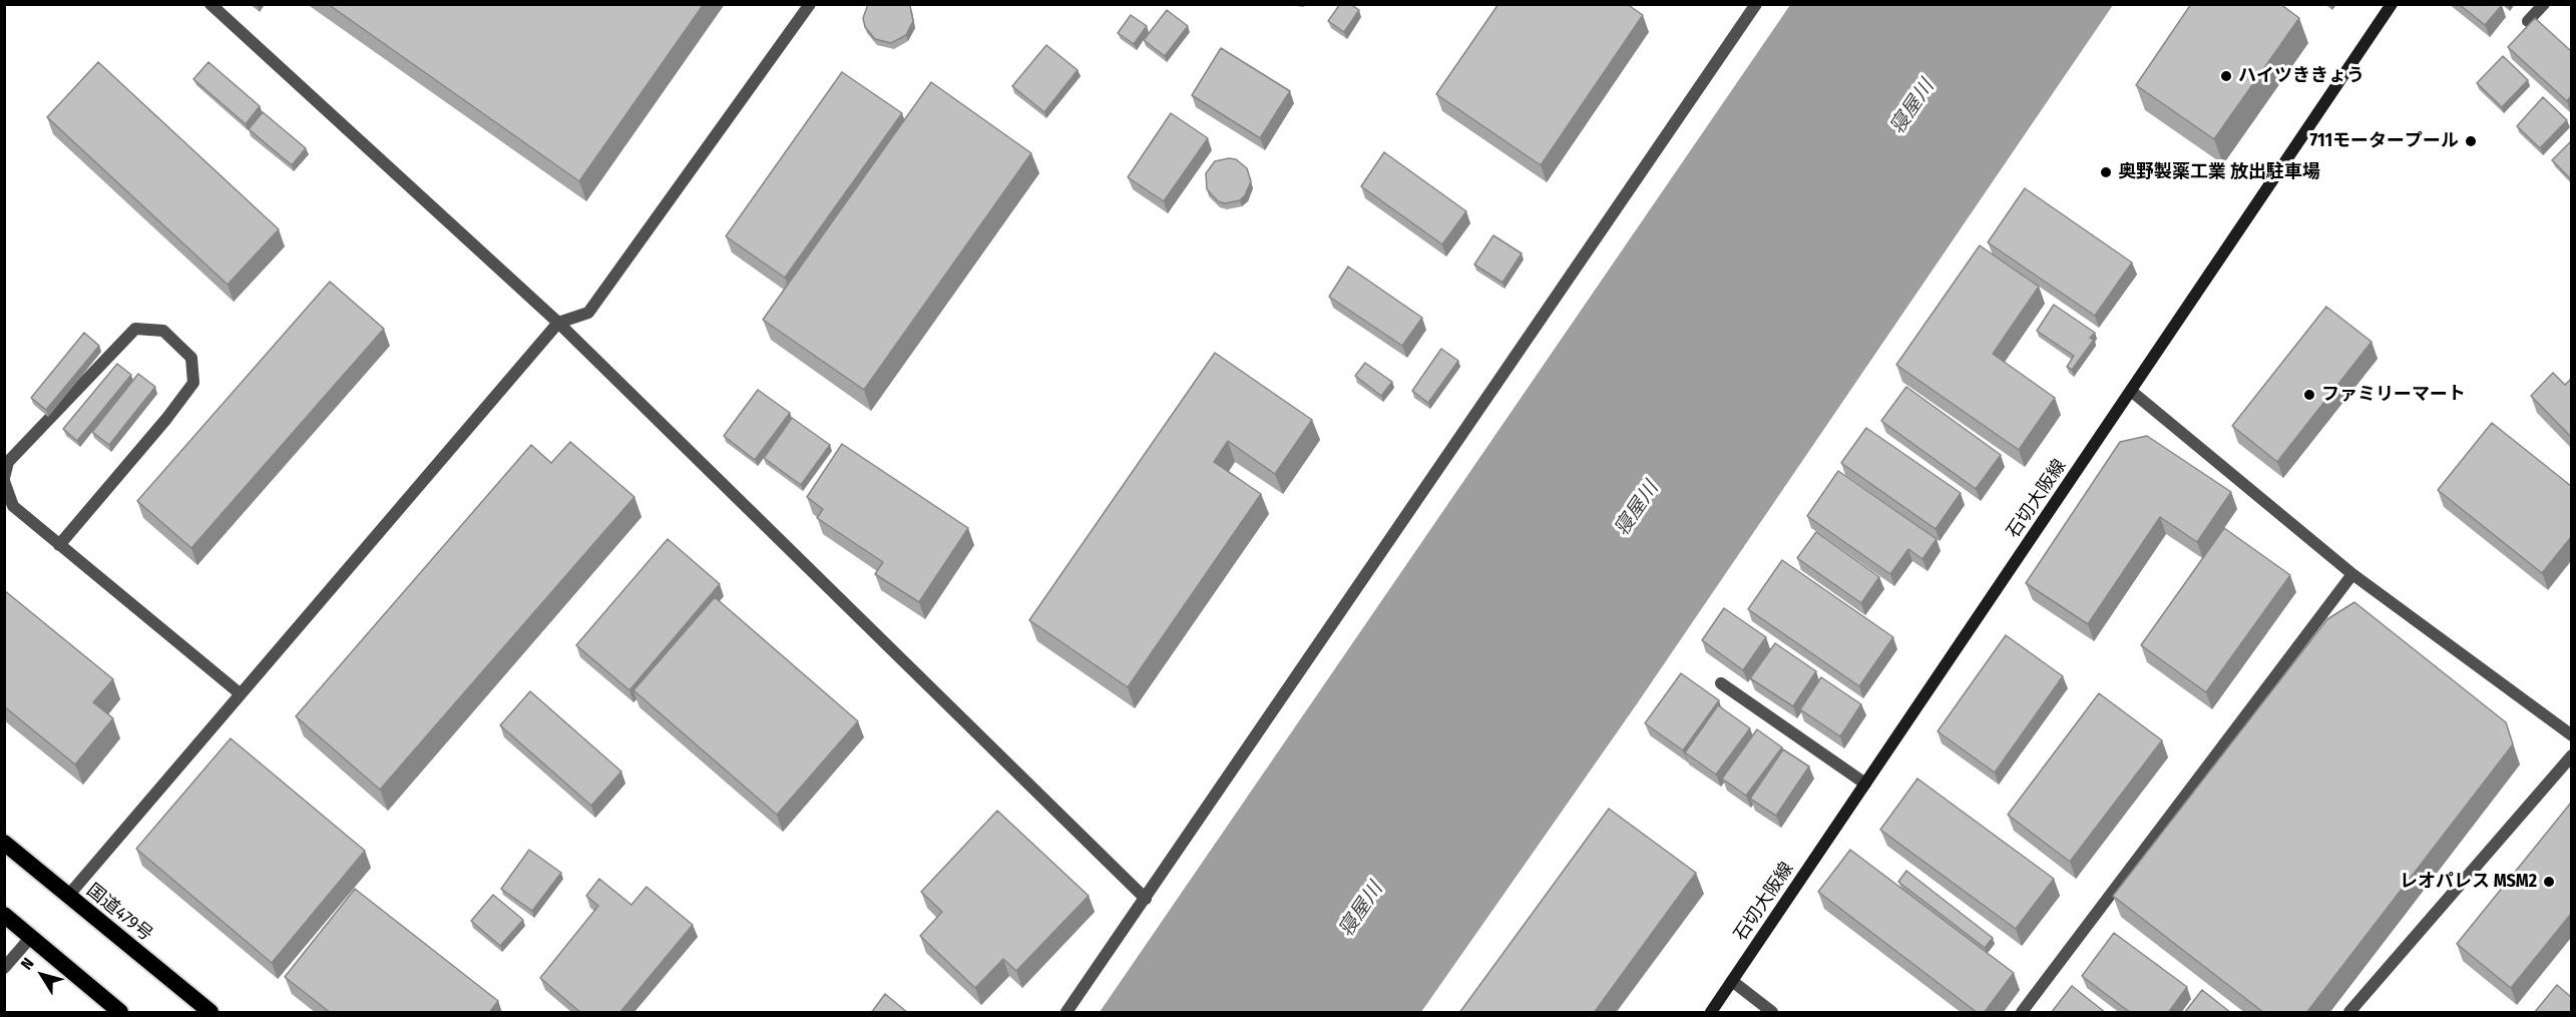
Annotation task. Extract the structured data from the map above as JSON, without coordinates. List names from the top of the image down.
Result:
{
  "streets": {
    "highway": ["国道479号"],
    "main road": ["石切大阪線"]
  },
  "water": ["寝屋川"],
  "places": [
    "ハイツききょう",
    "711モータープール",
    "奥野製薬工業 放出駐車場",
    "ファミリーマート",
    "レオパレス MSM2"
  ],
  "north": "top left"
}
